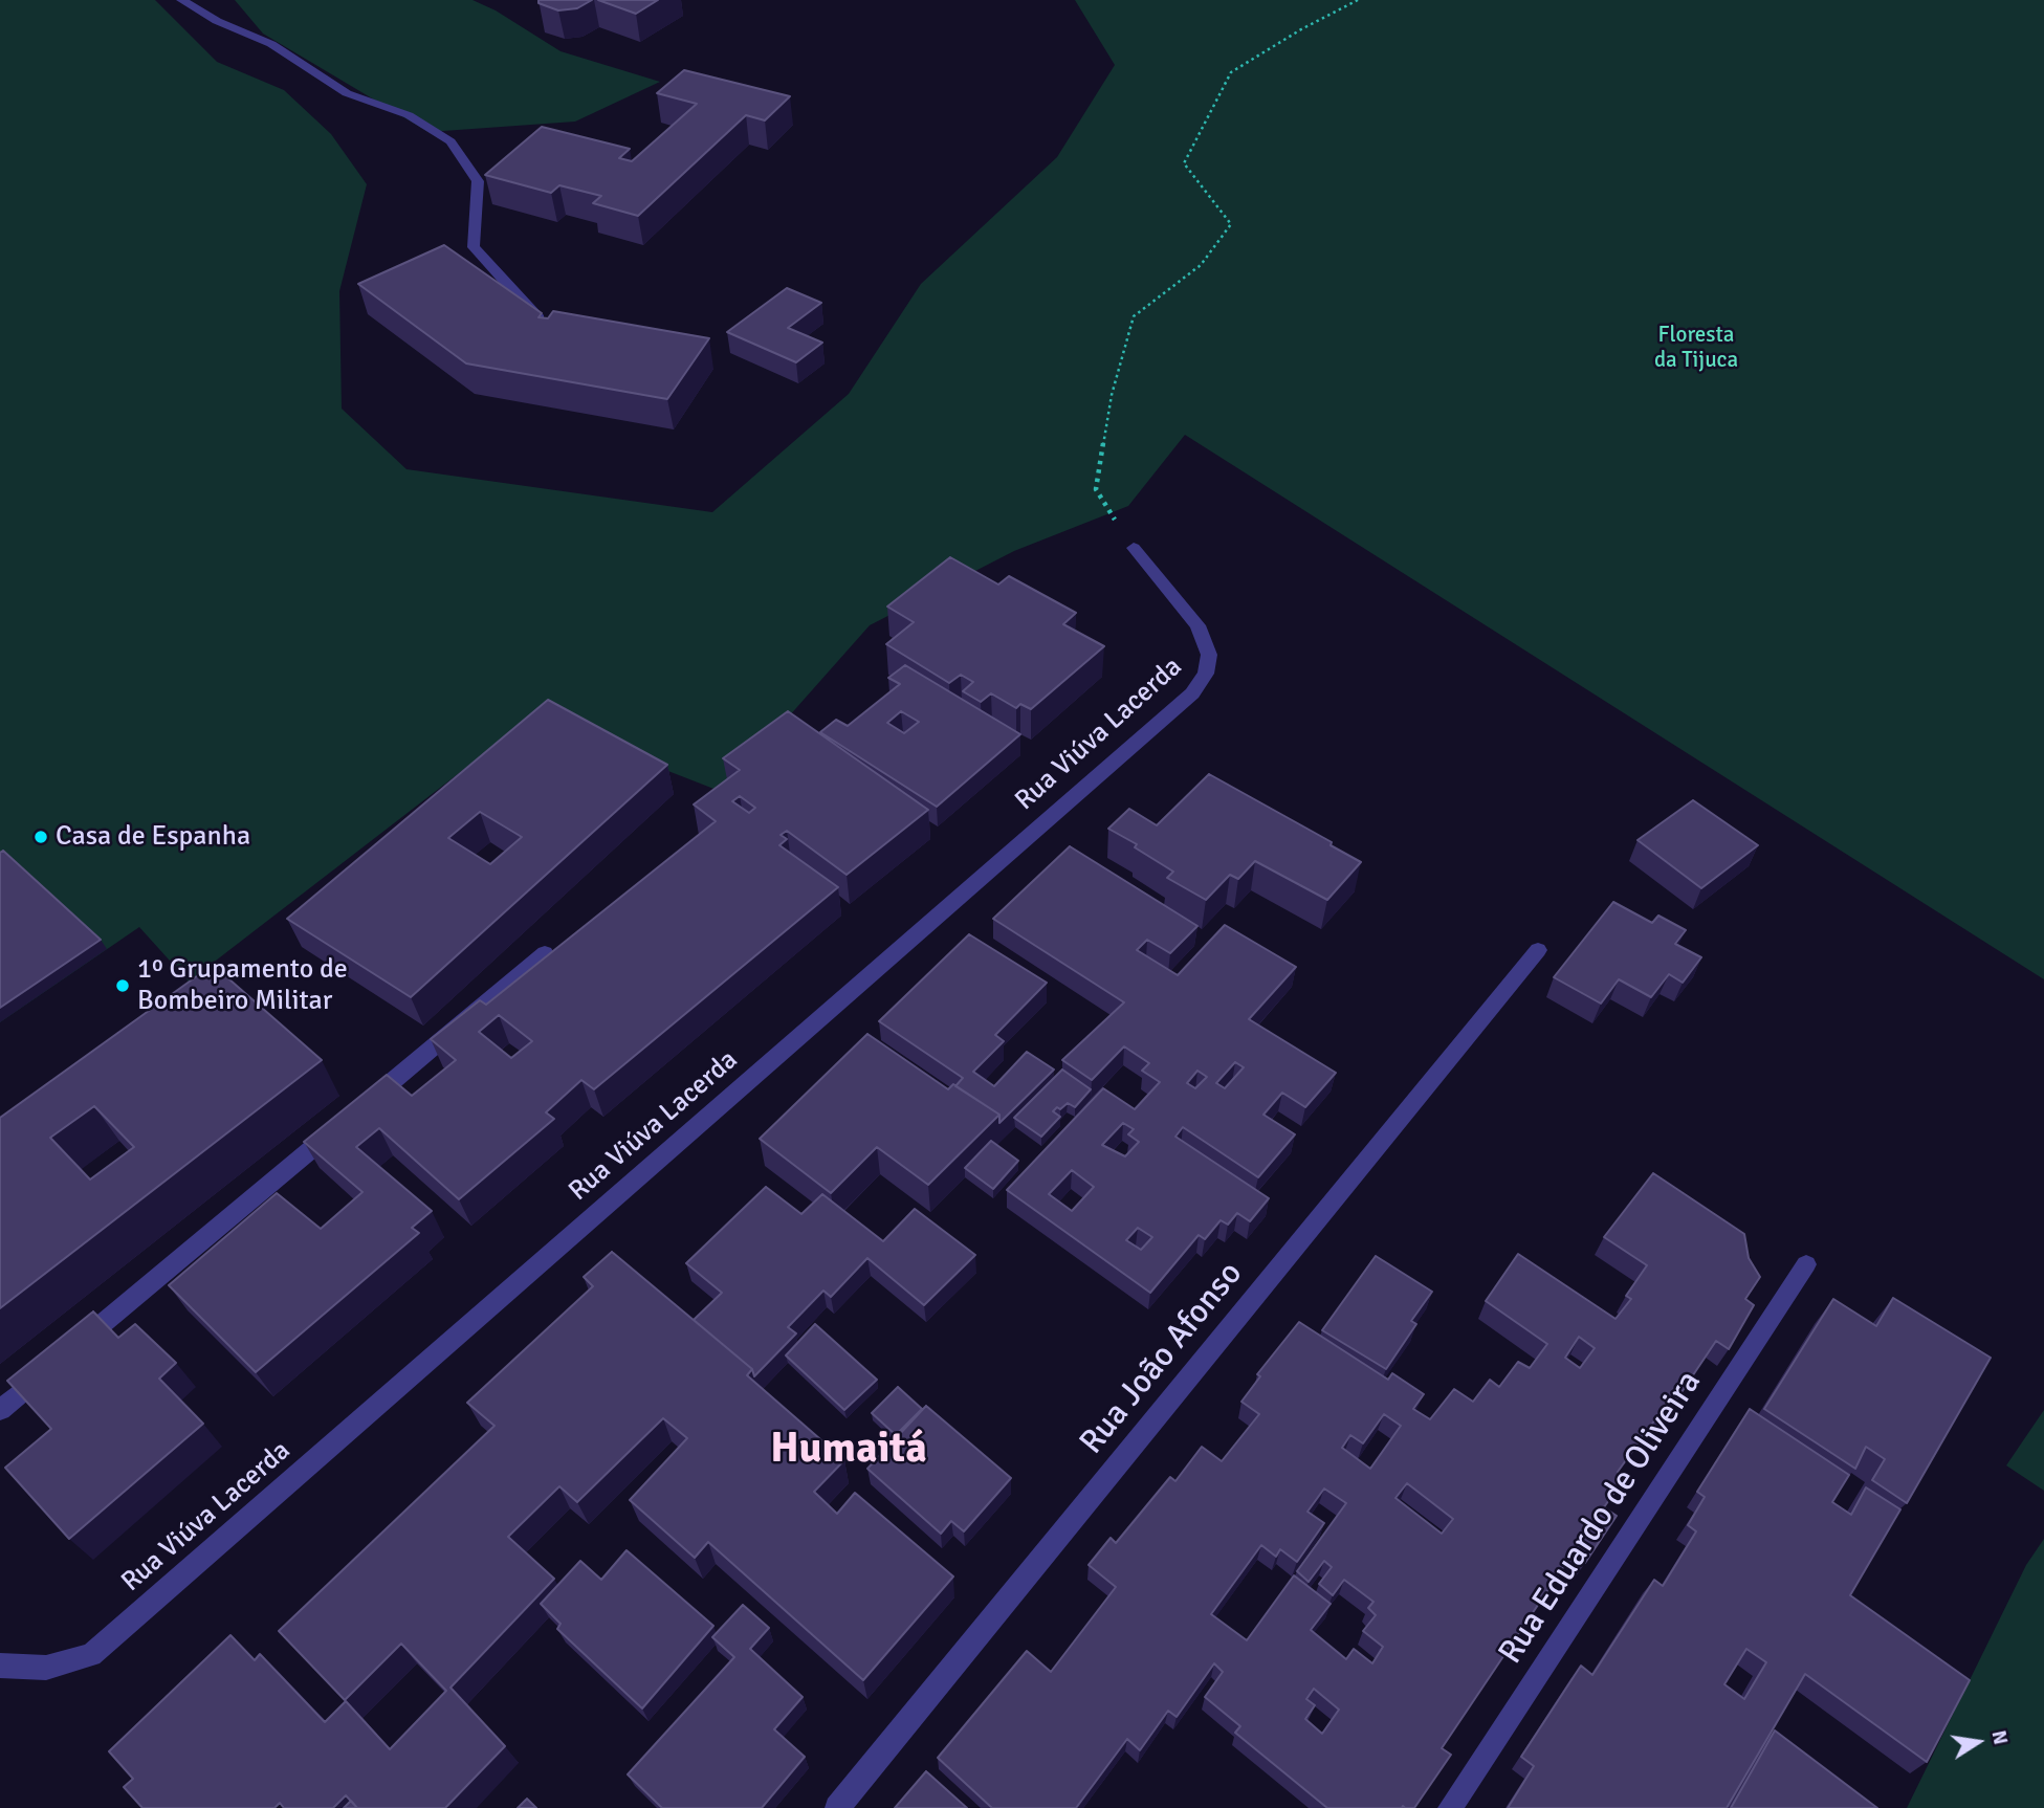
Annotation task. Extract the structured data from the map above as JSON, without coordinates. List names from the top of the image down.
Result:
{
  "streets": {
    "street": ["Rua Viúva Lacerda", "Rua João Afonso", "Rua Eduardo de Oliveira"]
  },
  "districts": ["Humaitá"],
  "parks": ["Floresta da Tijuca"],
  "places": ["Casa de Espanha", "1º Grupamento de Bombeiro Militar"],
  "north": "right"
}
